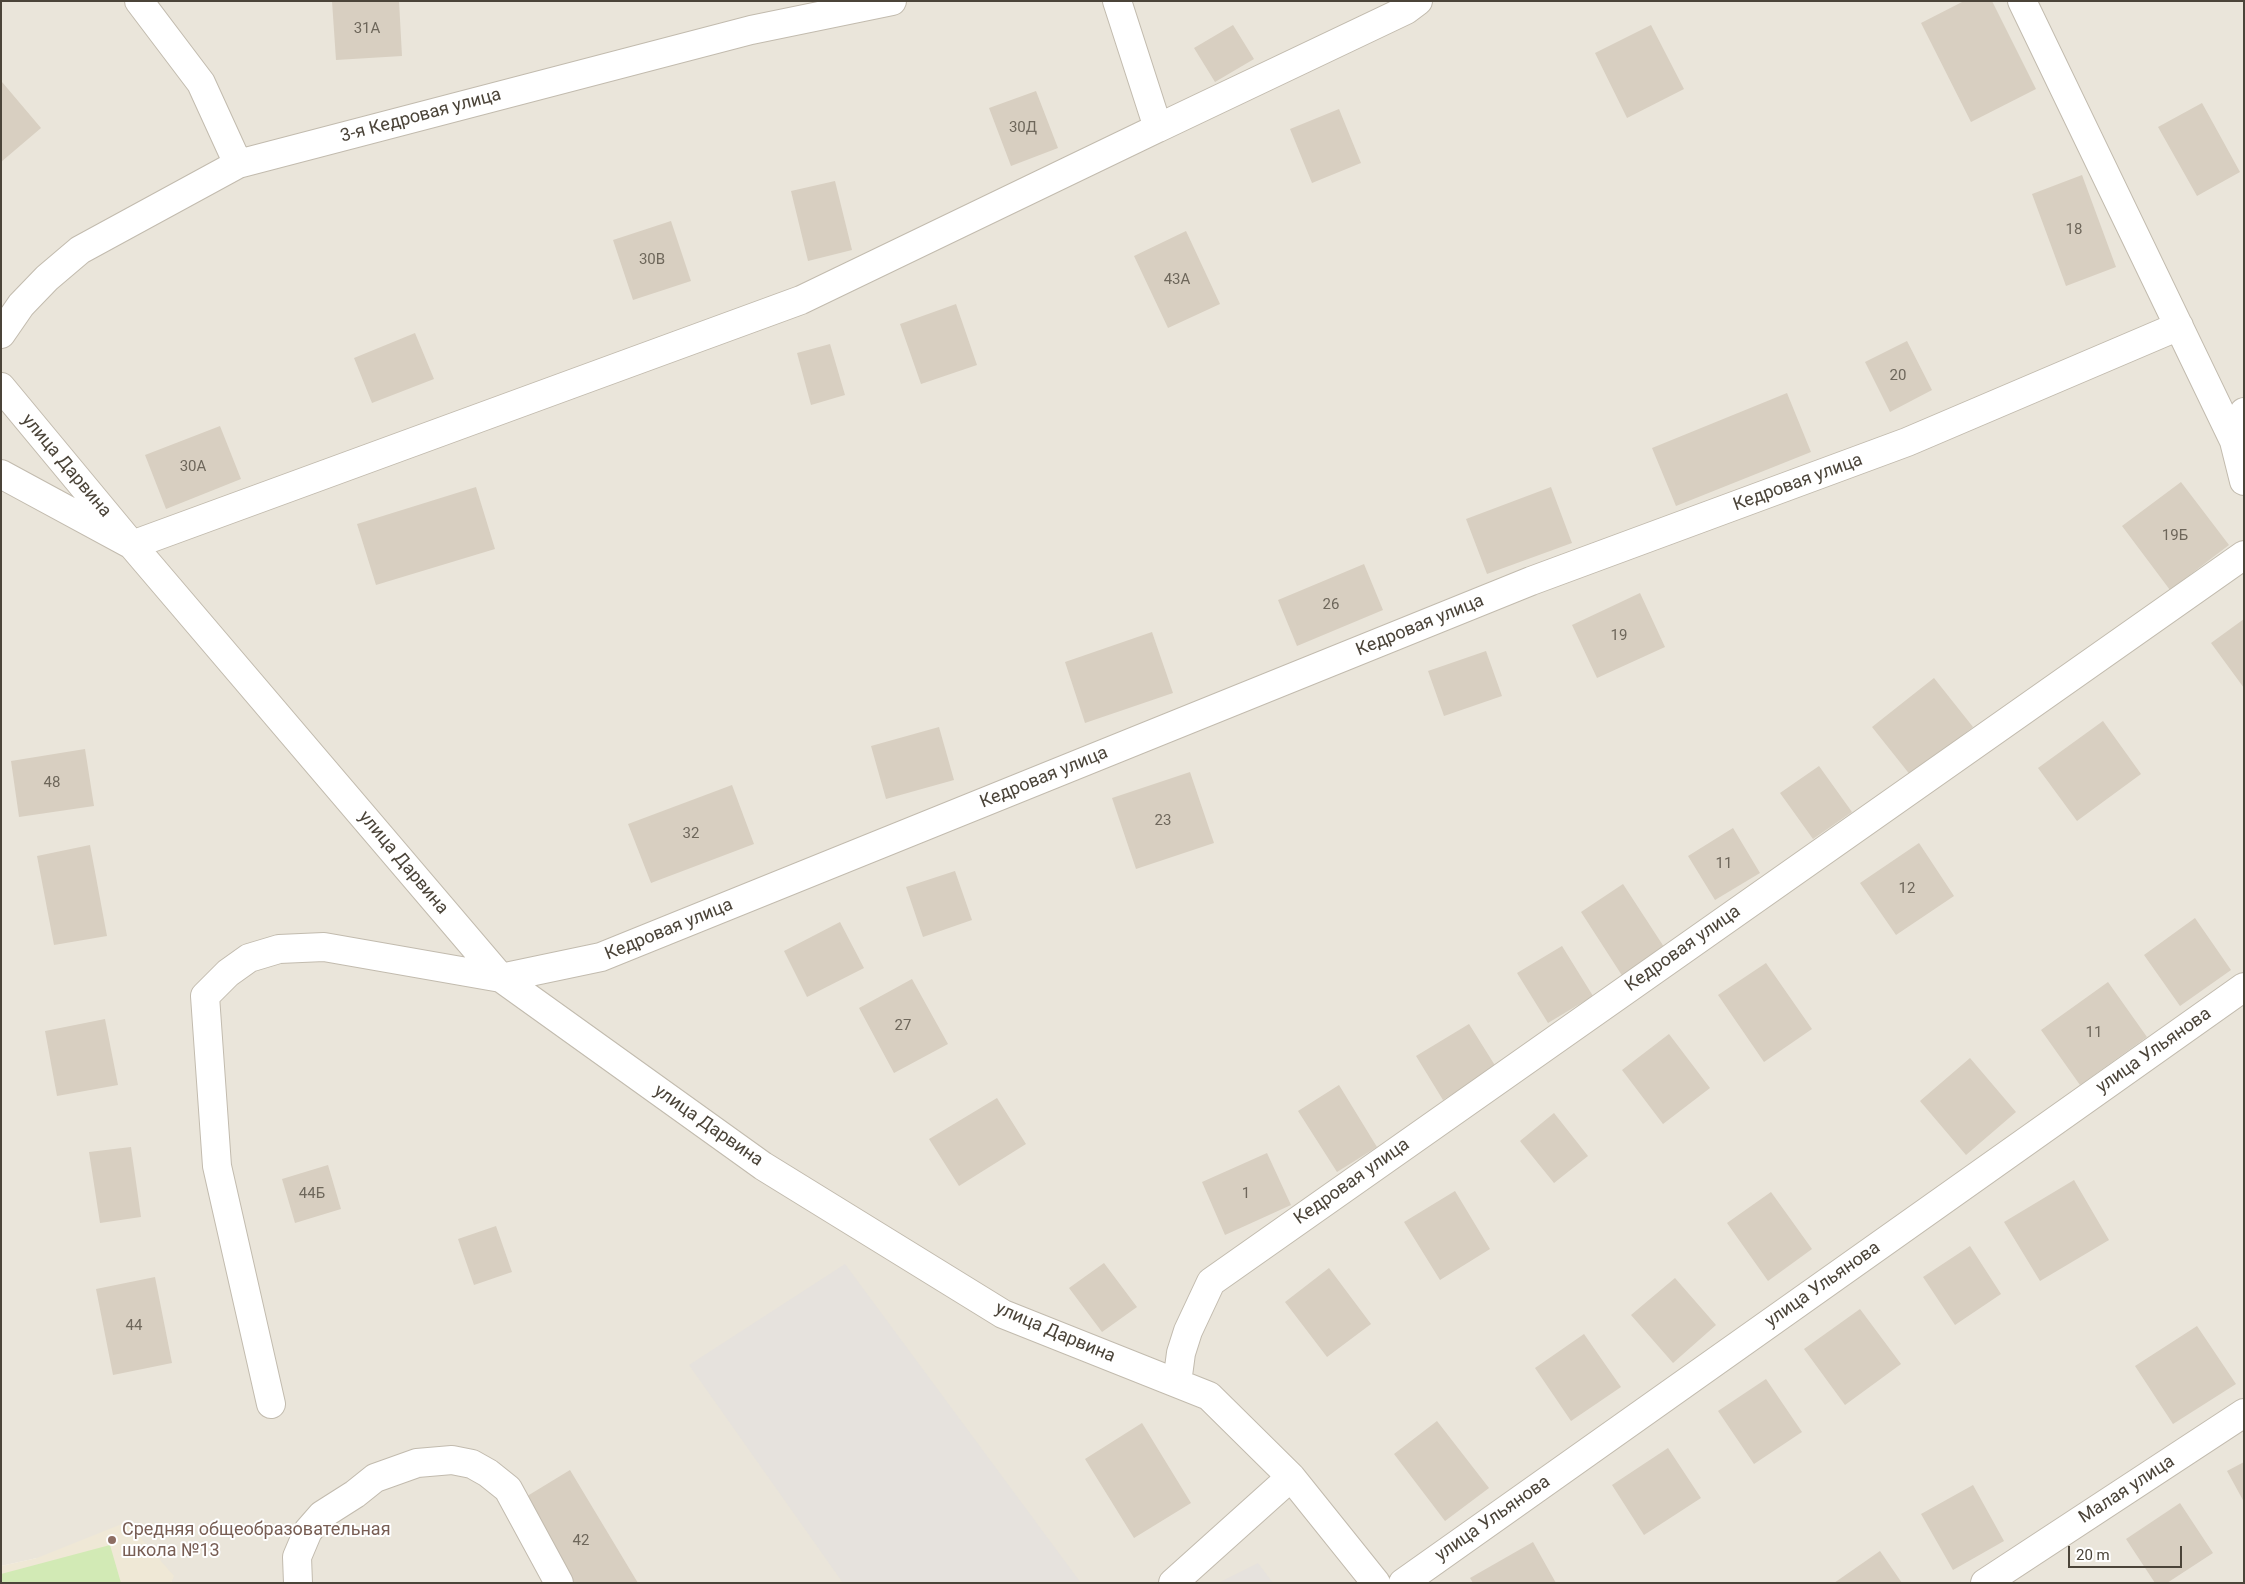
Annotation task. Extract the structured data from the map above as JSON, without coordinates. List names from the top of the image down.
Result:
{
  "streets": {
    "street": [
      "3-я Кедровая улица",
      "улица Дарвина",
      "Кедровая улица",
      "улица Ульянова",
      "Малая улица"
    ]
  },
  "crossings": [
    ["улица Дарвина", "Кедровая улица"]
  ],
  "places": ["Средняя общеобразовательная школа №13"],
  "house_numbers": [
    "31А",
    "30Д",
    "18",
    "30В",
    "43А",
    "20",
    "30А",
    "19Б",
    "26",
    "19",
    "48",
    "23",
    "32",
    "11",
    "12",
    "27",
    "11",
    "44Б",
    "1",
    "44",
    "42"
  ],
  "scale_bar": "20 m"
}
